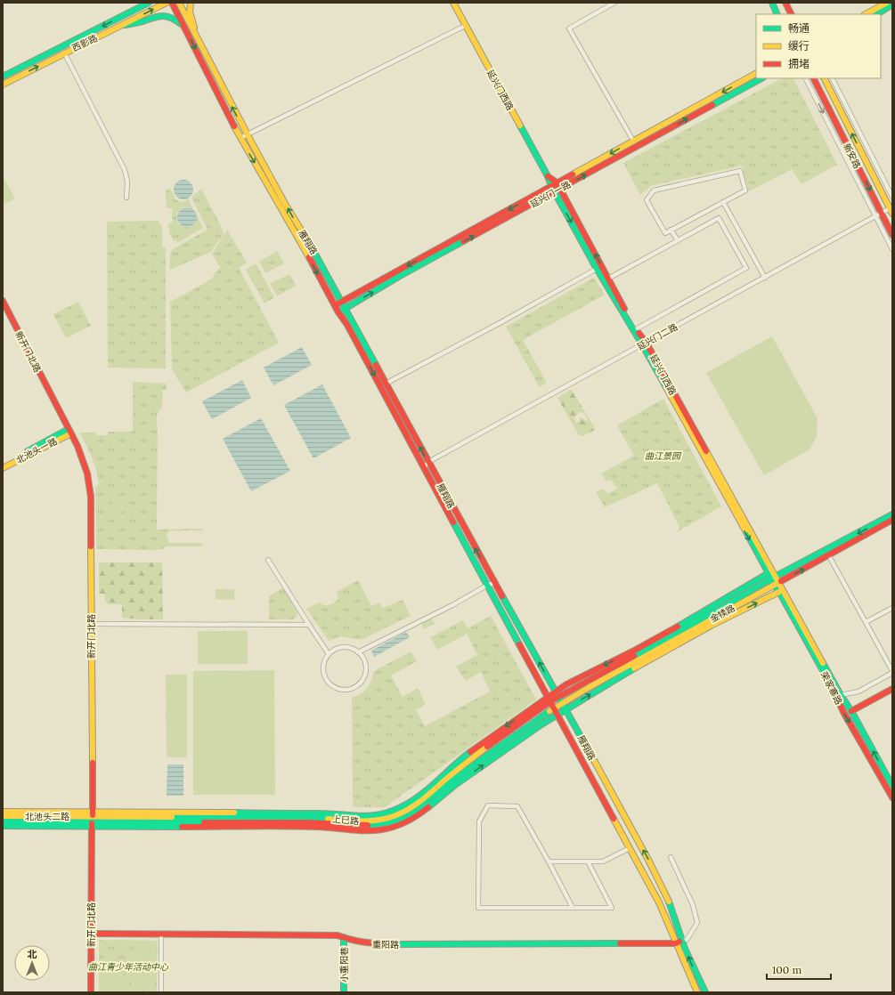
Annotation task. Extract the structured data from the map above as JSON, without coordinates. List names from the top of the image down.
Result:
{
  "streets": {
    "street": [
      "西影路",
      "延兴门西路",
      "新安路",
      "延兴门一路",
      "雁翔路",
      "延兴门二路",
      "新开门北路",
      "北池头一路",
      "金犊路",
      "荣家寨路",
      "北池头二路",
      "上巳路",
      "重阳路",
      "小重阳巷"
    ]
  },
  "crossings": [
    ["延兴门西路", "延兴门一路"],
    ["延兴门西路", "延兴门二路"],
    ["延兴门西路", "金犊路"],
    ["延兴门西路", "荣家寨路"],
    ["新安路", "延兴门二路"],
    ["延兴门一路", "雁翔路"],
    ["雁翔路", "延兴门二路"],
    ["雁翔路", "金犊路"],
    ["雁翔路", "上巳路"],
    ["雁翔路", "重阳路"],
    ["新开门北路", "北池头一路"],
    ["新开门北路", "北池头二路"],
    ["新开门北路", "上巳路"],
    ["新开门北路", "重阳路"],
    ["金犊路", "荣家寨路"],
    ["金犊路", "上巳路"],
    ["北池头二路", "上巳路"],
    ["重阳路", "小重阳巷"]
  ],
  "parks": ["曲江景园", "曲江青少年活动中心"],
  "legend": ["畅通", "缓行", "拥堵"],
  "scale_bar": "100 m",
  "north": "top"
}
